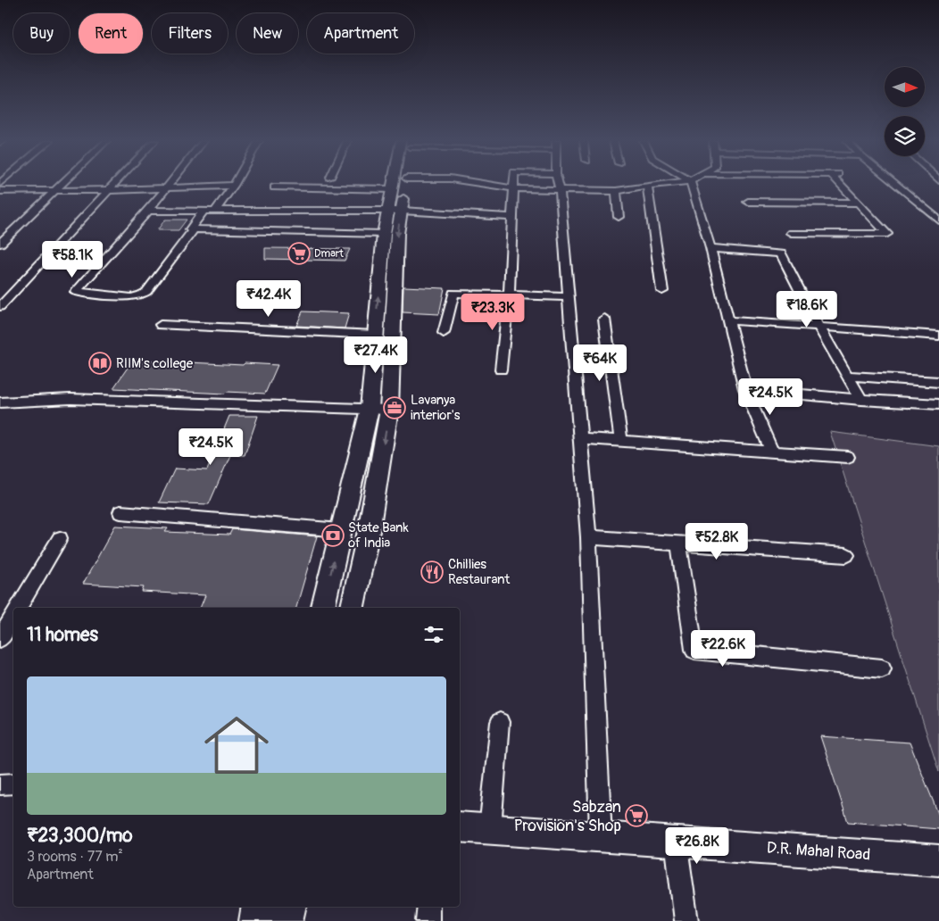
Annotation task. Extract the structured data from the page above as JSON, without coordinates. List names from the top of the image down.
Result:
{
  "streets": {
    "street": ["D.R. Mahal Road"]
  },
  "places": {
    "supermarket": ["Dmart", "Sabzan Provision's Shop"],
    "library": ["RIIM's college"],
    "office": ["Lavanya interior's"],
    "bank": ["State Bank of India"],
    "restaurant": ["Chillies Restaurant"]
  },
  "north": "right",
  "page": {
    "chip": [
      "Buy",
      "Rent",
      "Filters",
      "New",
      "Apartment"
    ],
    "price": [
      "₹58.1K",
      "₹42.4K",
      "₹18.6K",
      "₹23.3K",
      "₹27.4K",
      "₹64K",
      "₹24.5K",
      "₹24.5K",
      "₹52.8K",
      "₹22.6K",
      "₹26.8K"
    ],
    "heading": "11 homes",
    "list": [
      {
        "name": "₹23,300/mo",
        "note": "3 rooms · 77 m² · Apartment"
      }
    ]
  }
}
